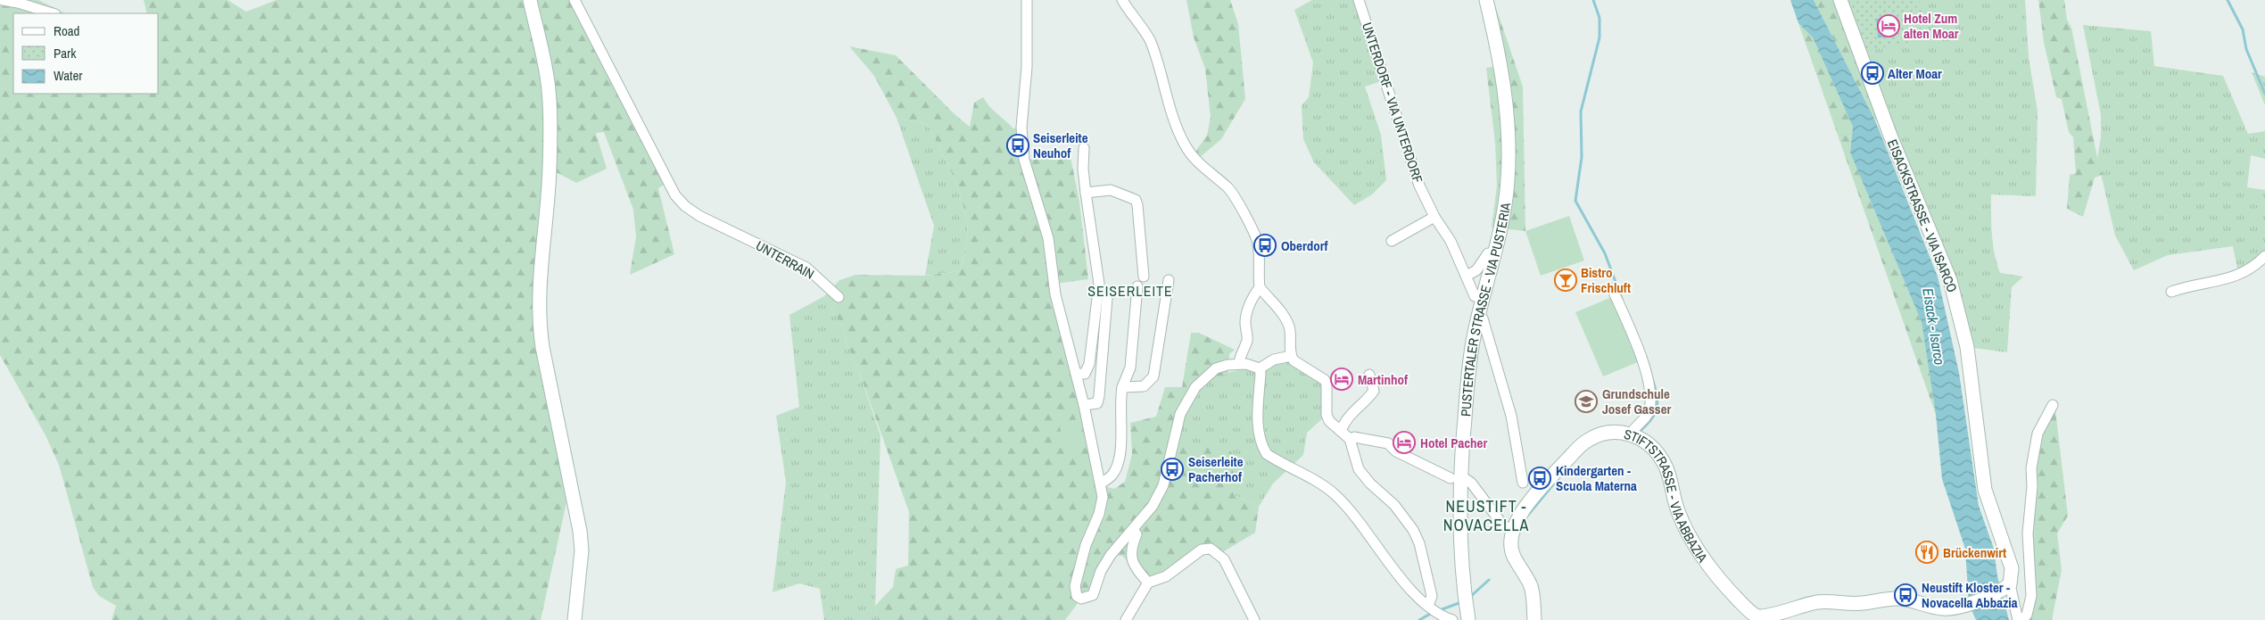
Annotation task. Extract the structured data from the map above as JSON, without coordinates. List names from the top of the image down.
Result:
{
  "streets": {
    "street": [
      "UNTERDORF - VIA UNTERDORF",
      "EISACKSTRASSE - VIA ISARCO",
      "UNTERRAIN",
      "PUSTERTALER STRASSE - VIA PUSTERIA",
      "STIFTSTRASSE - VIA ABBAZIA"
    ]
  },
  "crossings": [
    ["EISACKSTRASSE - VIA ISARCO", "STIFTSTRASSE - VIA ABBAZIA"]
  ],
  "districts": ["SEISERLEITE", "NEUSTIFT - NOVACELLA"],
  "water": ["Eisack - Isarco"],
  "places": {
    "hotel": ["Hotel Zum alten Moar", "Martinhof", "Hotel Pacher"],
    "bus stop": [
      "Alter Moar",
      "Seiserleite Neuhof",
      "Oberdorf",
      "Seiserleite Pacherhof",
      "Kindergarten - Scuola Materna",
      "Neustift Kloster - Novacella Abbazia"
    ],
    "bar": ["Bistro Frischluft"],
    "school or university": ["Grundschule Josef Gasser"],
    "restaurant": ["Brückenwirt"]
  },
  "legend": ["Road", "Park", "Water"]
}
